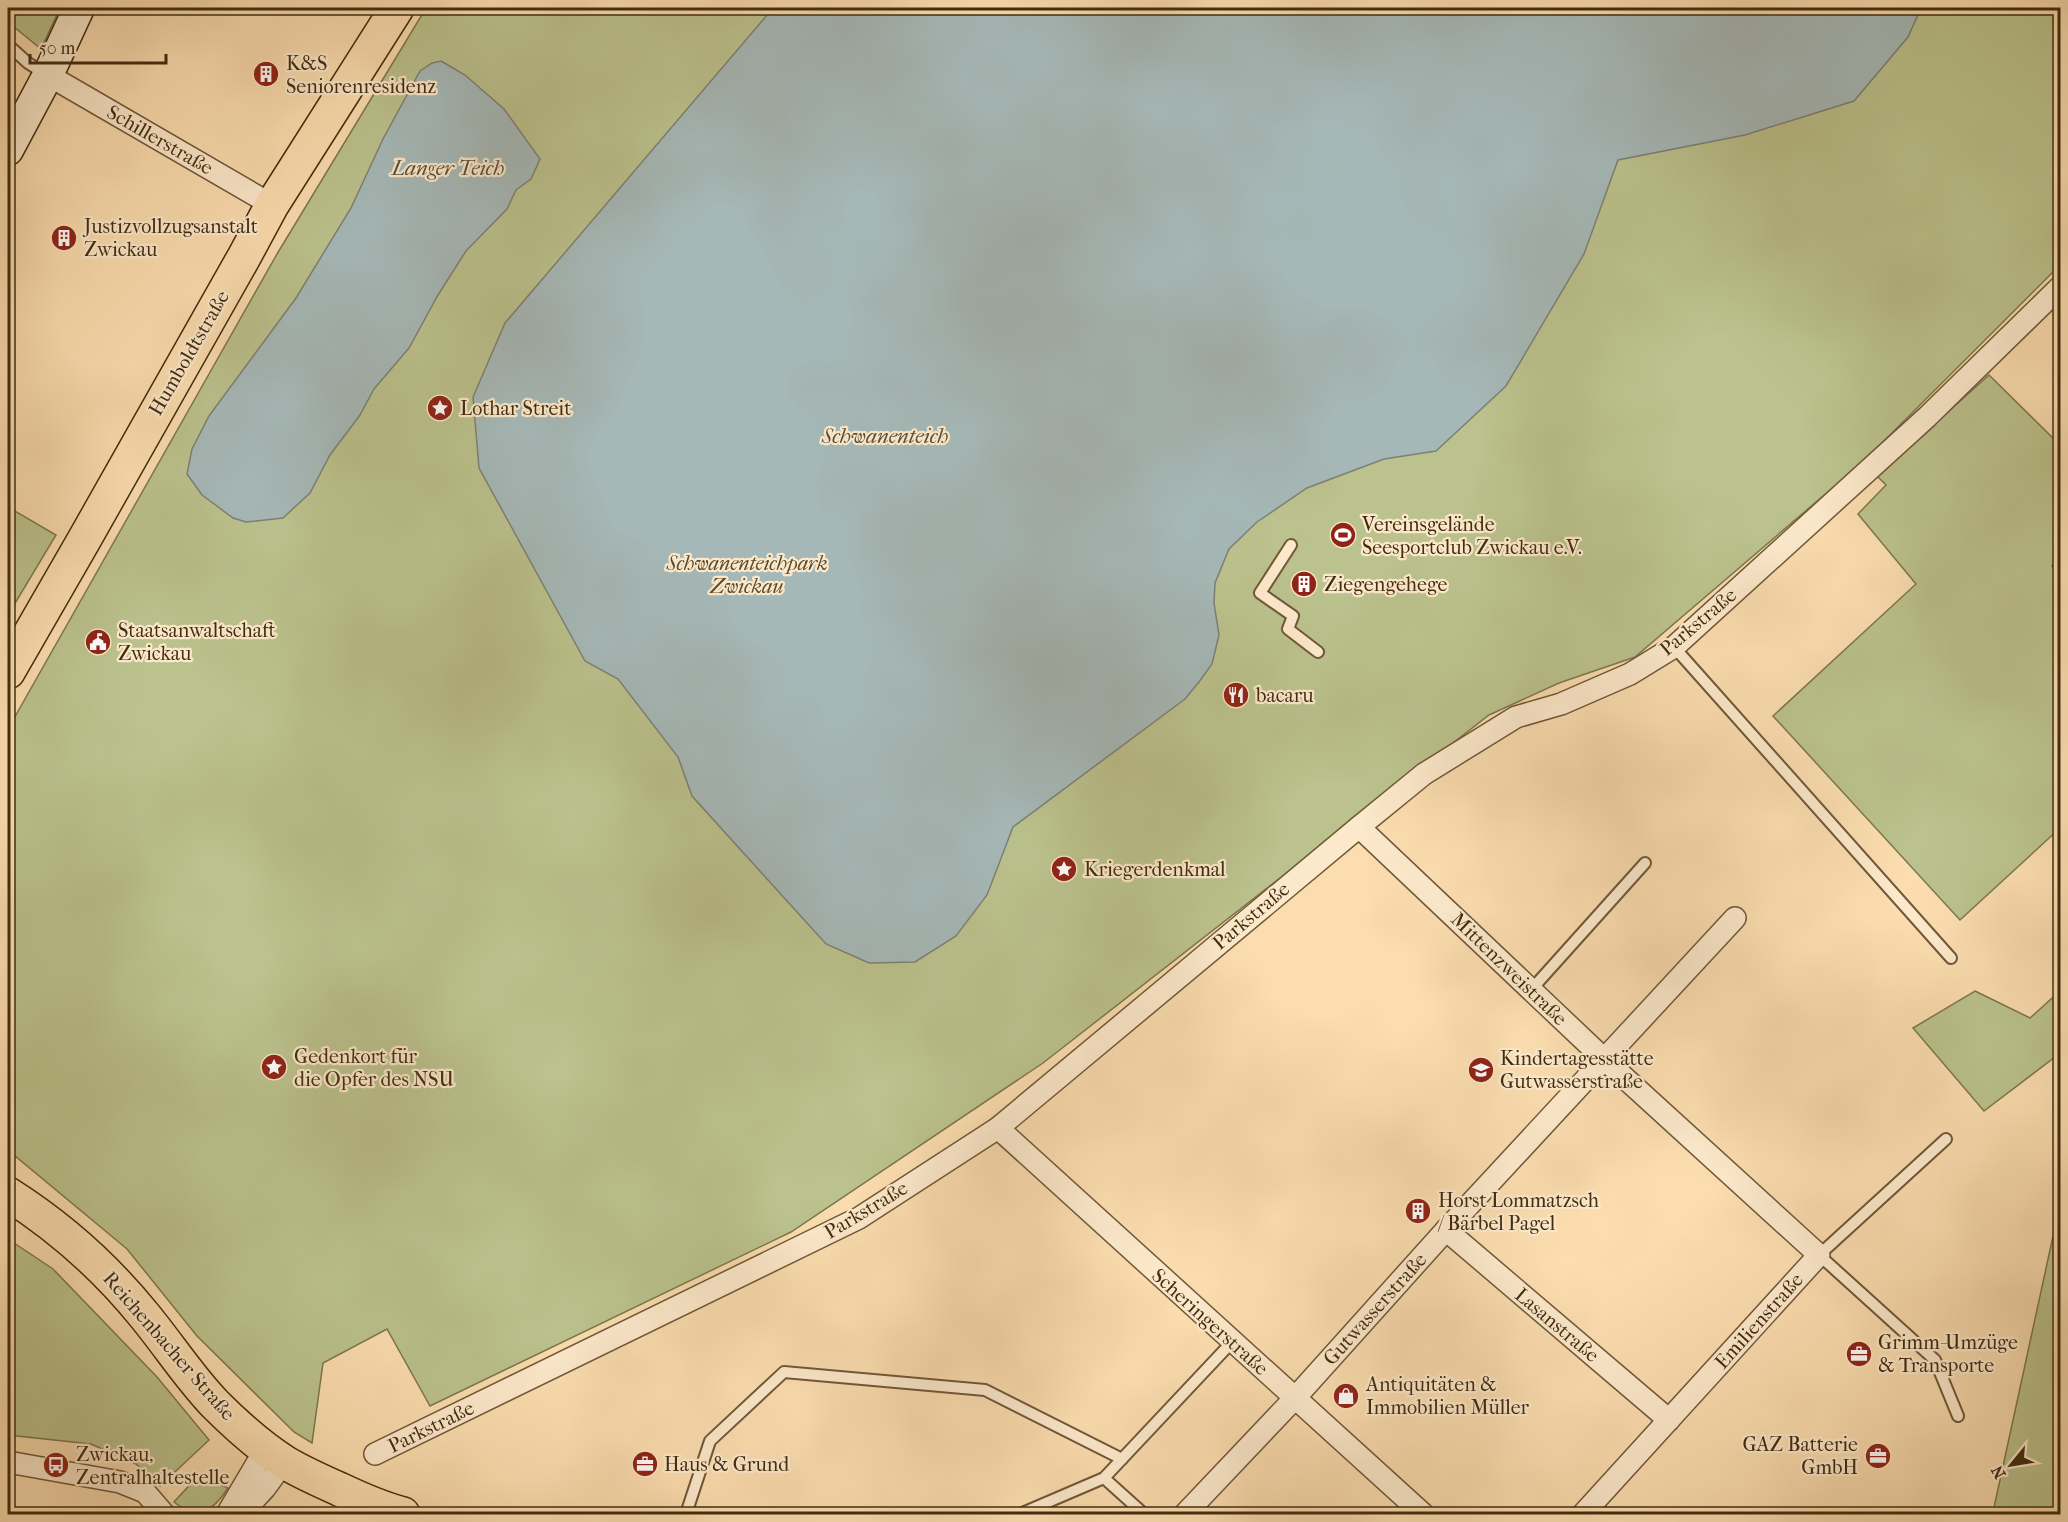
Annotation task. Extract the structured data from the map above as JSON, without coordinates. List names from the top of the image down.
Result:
{
  "streets": {
    "main road": ["Humboldtstraße", "Reichenbacher Straße"],
    "street": [
      "Schillerstraße",
      "Parkstraße",
      "Mittenzweistraße",
      "Gutwasserstraße",
      "Emilienstraße",
      "Scheringerstraße",
      "Lasanstraße"
    ]
  },
  "crossings": [
    ["Schillerstraße", "Humboldtstraße"],
    ["Parkstraße", "Mittenzweistraße"],
    ["Parkstraße", "Scheringerstraße"],
    ["Mittenzweistraße", "Gutwasserstraße"],
    ["Mittenzweistraße", "Emilienstraße"],
    ["Gutwasserstraße", "Scheringerstraße"],
    ["Gutwasserstraße", "Lasanstraße"],
    ["Emilienstraße", "Lasanstraße"]
  ],
  "water": ["Langer Teich", "Schwanenteich"],
  "parks": ["Schwanenteichpark Zwickau"],
  "places": {
    "building": [
      "K&S Seniorenresidenz",
      "Justizvollzugsanstalt Zwickau",
      "Ziegengehege",
      "Horst Lommatzsch / Bärbel Pagel"
    ],
    "place": ["Lothar Streit", "Kriegerdenkmal", "Gedenkort für die Opfer des NSU"],
    "sports": ["Vereinsgelände Seesportclub Zwickau e.V."],
    "public building": ["Staatsanwaltschaft Zwickau"],
    "restaurant": ["bacaru"],
    "school or university": ["Kindertagesstätte Gutwasserstraße"],
    "office": ["Grimm-Umzüge & Transporte", "GAZ Batterie GmbH", "Haus & Grund"],
    "shop": ["Antiquitäten & Immobilien Müller"],
    "bus stop": ["Zwickau, Zentralhaltestelle"]
  },
  "scale_bar": "50 m",
  "north": "bottom left"
}
